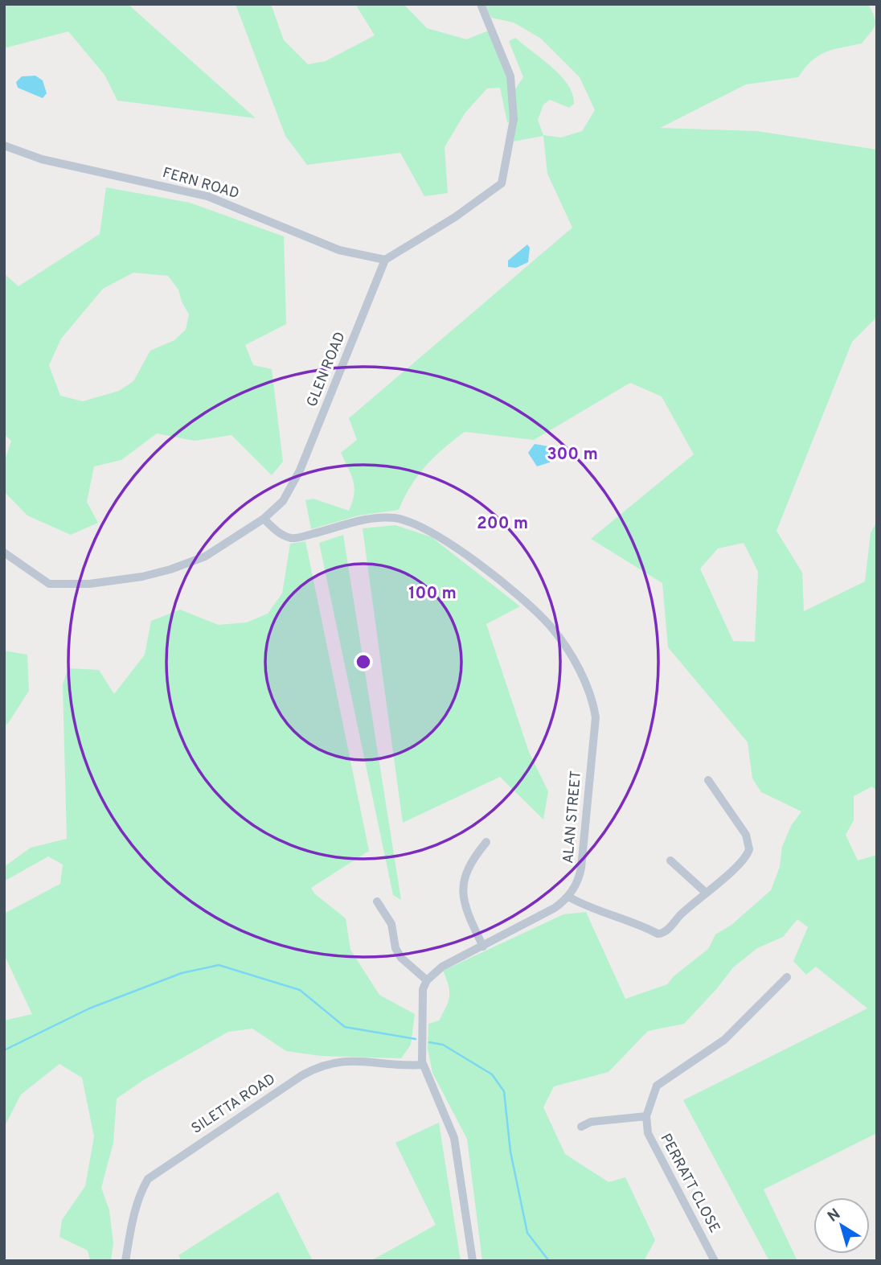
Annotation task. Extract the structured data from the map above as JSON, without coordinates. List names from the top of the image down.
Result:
{
  "streets": {
    "street": [
      "FERN ROAD",
      "GLEN ROAD",
      "ALAN STREET",
      "SILETTA ROAD",
      "PERRATT CLOSE"
    ]
  },
  "crossings": [
    ["FERN ROAD", "GLEN ROAD"],
    ["GLEN ROAD", "ALAN STREET"]
  ],
  "north": "top left",
  "rings": ["300 m", "200 m", "100 m"]
}
